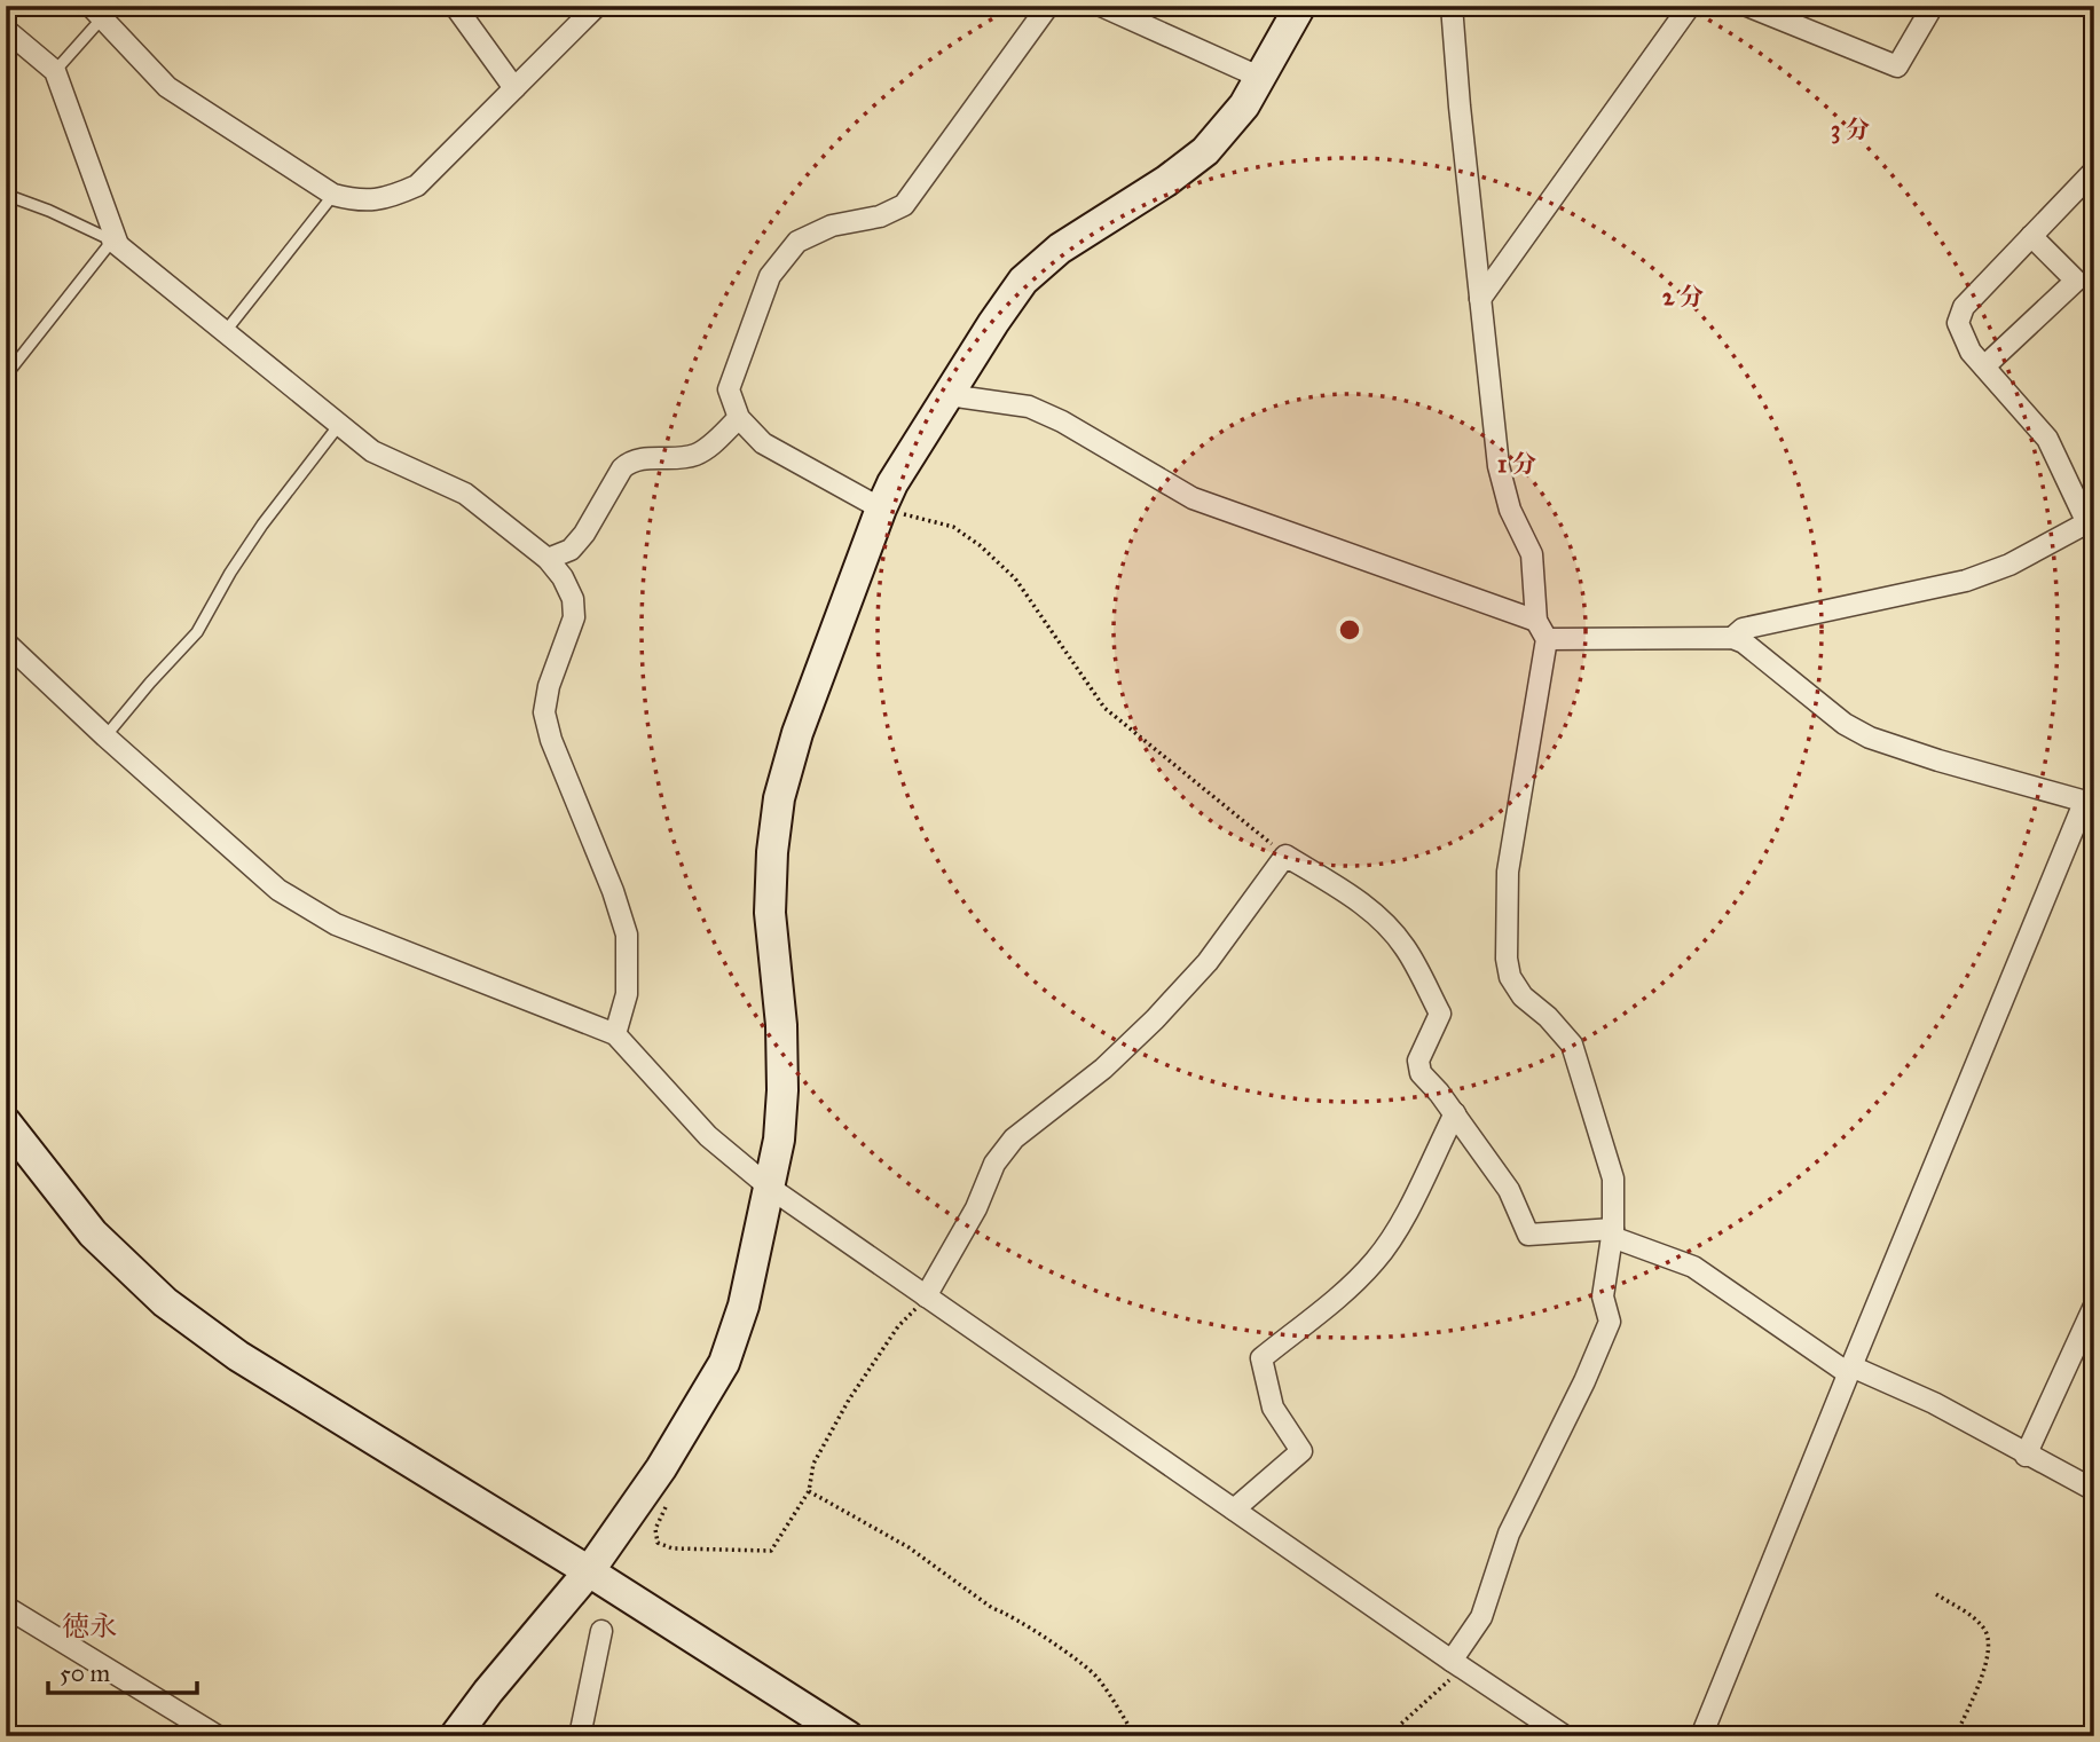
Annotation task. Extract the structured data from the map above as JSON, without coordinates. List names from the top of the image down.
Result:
{
  "districts": ["徳永"],
  "scale_bar": "50 m",
  "rings": ["3 分", "2 分", "1 分"]
}
